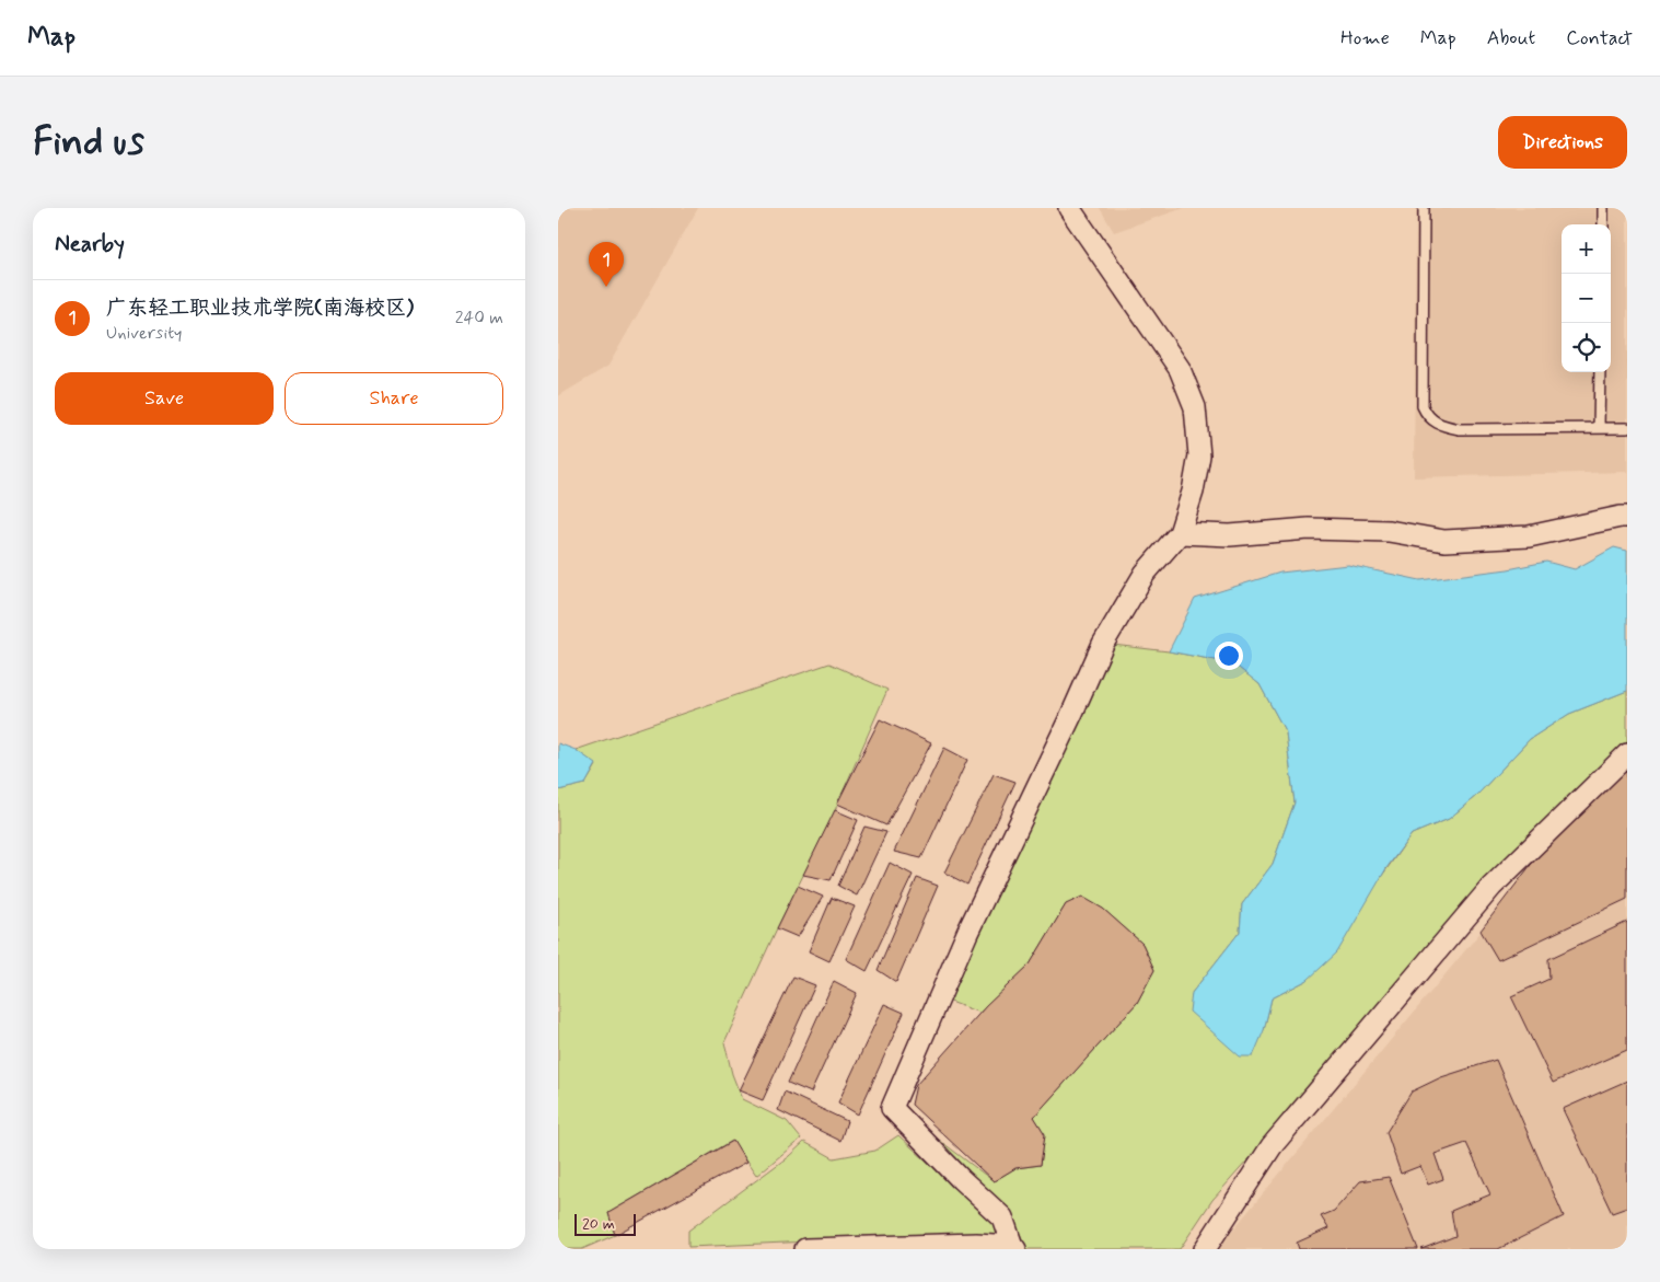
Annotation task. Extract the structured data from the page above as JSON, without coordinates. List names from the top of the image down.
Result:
{
  "scale_bar": "20 m",
  "page": {
    "header": "Map",
    "nav": [
      "Home",
      "Map",
      "About",
      "Contact"
    ],
    "buttons": [
      "Directions",
      ["Save", "Share"]
    ],
    "title": "Find us",
    "heading": "Nearby",
    "map_buttons": ["+", "−"],
    "pins": "1",
    "list": [
      {
        "mark": "1",
        "name": "广东轻工职业技术学院(南海校区)",
        "note": "University",
        "value": "240 m"
      }
    ],
    "scale": "20 m"
  }
}
